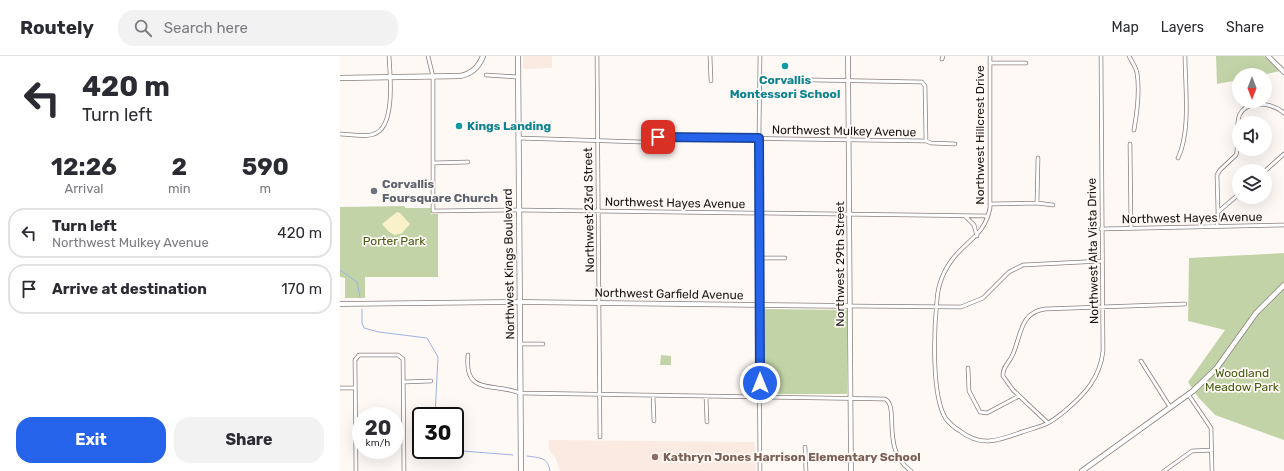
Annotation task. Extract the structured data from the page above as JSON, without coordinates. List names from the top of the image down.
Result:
{
  "streets": {
    "main road": ["Northwest Kings Boulevard"],
    "street": [
      "Northwest Mulkey Avenue",
      "Northwest Hillcrest Drive",
      "Northwest Hayes Avenue",
      "Northwest 23rd Street",
      "Northwest Alta Vista Drive",
      "Northwest 29th Street",
      "Northwest Garfield Avenue"
    ]
  },
  "crossings": [
    ["Northwest Mulkey Avenue", "Northwest 23rd Street"],
    ["Northwest Mulkey Avenue", "Northwest Kings Boulevard"],
    ["Northwest Mulkey Avenue", "Northwest 29th Street"],
    ["Northwest Hillcrest Drive", "Northwest Hayes Avenue"],
    ["Northwest Hillcrest Drive", "Northwest Alta Vista Drive"],
    ["Northwest Hillcrest Drive", "Northwest Garfield Avenue"],
    ["Northwest Hayes Avenue", "Northwest 23rd Street"],
    ["Northwest Hayes Avenue", "Northwest Alta Vista Drive"],
    ["Northwest Hayes Avenue", "Northwest Kings Boulevard"],
    ["Northwest Hayes Avenue", "Northwest 29th Street"],
    ["Northwest 23rd Street", "Northwest Garfield Avenue"],
    ["Northwest Alta Vista Drive", "Northwest Garfield Avenue"],
    ["Northwest Kings Boulevard", "Northwest Garfield Avenue"],
    ["Northwest 29th Street", "Northwest Garfield Avenue"]
  ],
  "parks": ["Porter Park", "Woodland Meadow Park"],
  "places": [
    "Corvallis Montessori School",
    "Kings Landing",
    "Corvallis Foursquare Church",
    "Kathryn Jones Harrison Elementary School"
  ],
  "north": "bottom",
  "page": {
    "header": "Routely",
    "search": "Search here",
    "nav": ["Map", "Layers", "Share"],
    "turn": ["420 m", "Turn left"],
    "eta": [
      "12:26",
      "Arrival",
      "2",
      "min",
      "590",
      "m"
    ],
    "list": [
      {
        "name": "Turn left",
        "note": "Northwest Mulkey Avenue",
        "value": "420 m"
      },
      {
        "name": "Arrive at destination",
        "value": "170 m"
      }
    ],
    "speed": "20 km/h",
    "limit": "30",
    "buttons": ["Exit", "Share"]
  }
}
